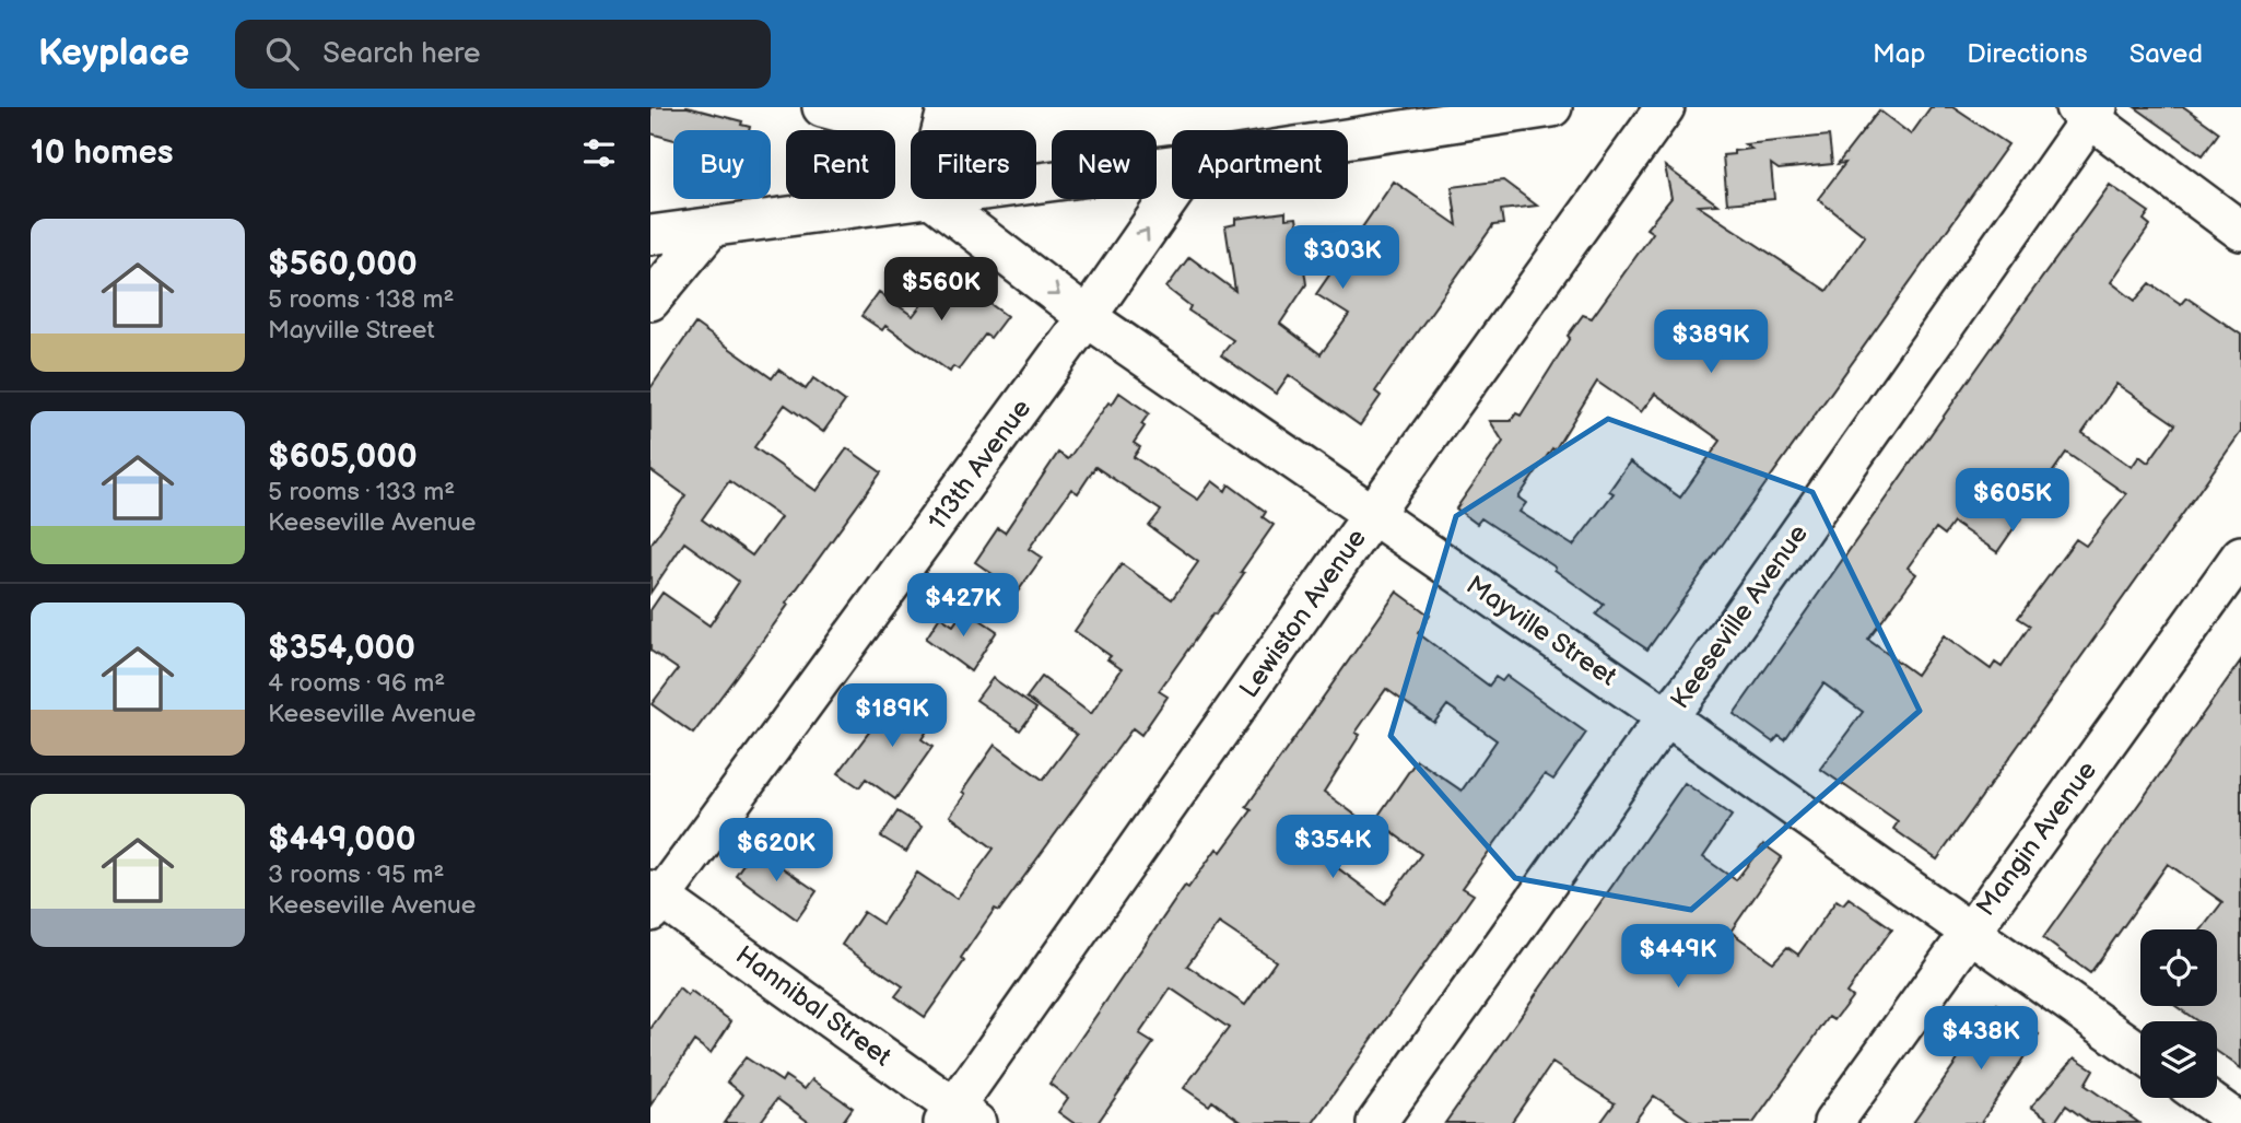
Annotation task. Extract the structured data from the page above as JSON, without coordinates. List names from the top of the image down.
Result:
{
  "streets": {
    "street": [
      "113th Avenue",
      "Lewiston Avenue",
      "Keeseville Avenue",
      "Mayville Street",
      "Mangin Avenue",
      "Hannibal Street"
    ]
  },
  "crossings": [
    ["113th Avenue", "Mayville Street"],
    ["113th Avenue", "Hannibal Street"],
    ["Lewiston Avenue", "Mayville Street"],
    ["Lewiston Avenue", "Hannibal Street"],
    ["Keeseville Avenue", "Mayville Street"],
    ["Mayville Street", "Mangin Avenue"]
  ],
  "page": {
    "header": "Keyplace",
    "search": "Search here",
    "nav": ["Map", "Directions", "Saved"],
    "heading": "10 homes",
    "chip": [
      "Buy",
      "Rent",
      "Filters",
      "New",
      "Apartment"
    ],
    "list": [
      {
        "name": "$560,000",
        "note": "5 rooms · 138 m² · Mayville Street"
      },
      {
        "name": "$605,000",
        "note": "5 rooms · 133 m² · Keeseville Avenue"
      },
      {
        "name": "$354,000",
        "note": "4 rooms · 96 m² · Keeseville Avenue"
      },
      {
        "name": "$449,000",
        "note": "3 rooms · 95 m² · Keeseville Avenue"
      }
    ],
    "price": [
      "$303K",
      "$560K",
      "$389K",
      "$605K",
      "$427K",
      "$189K",
      "$354K",
      "$620K",
      "$449K",
      "$438K"
    ]
  }
}
